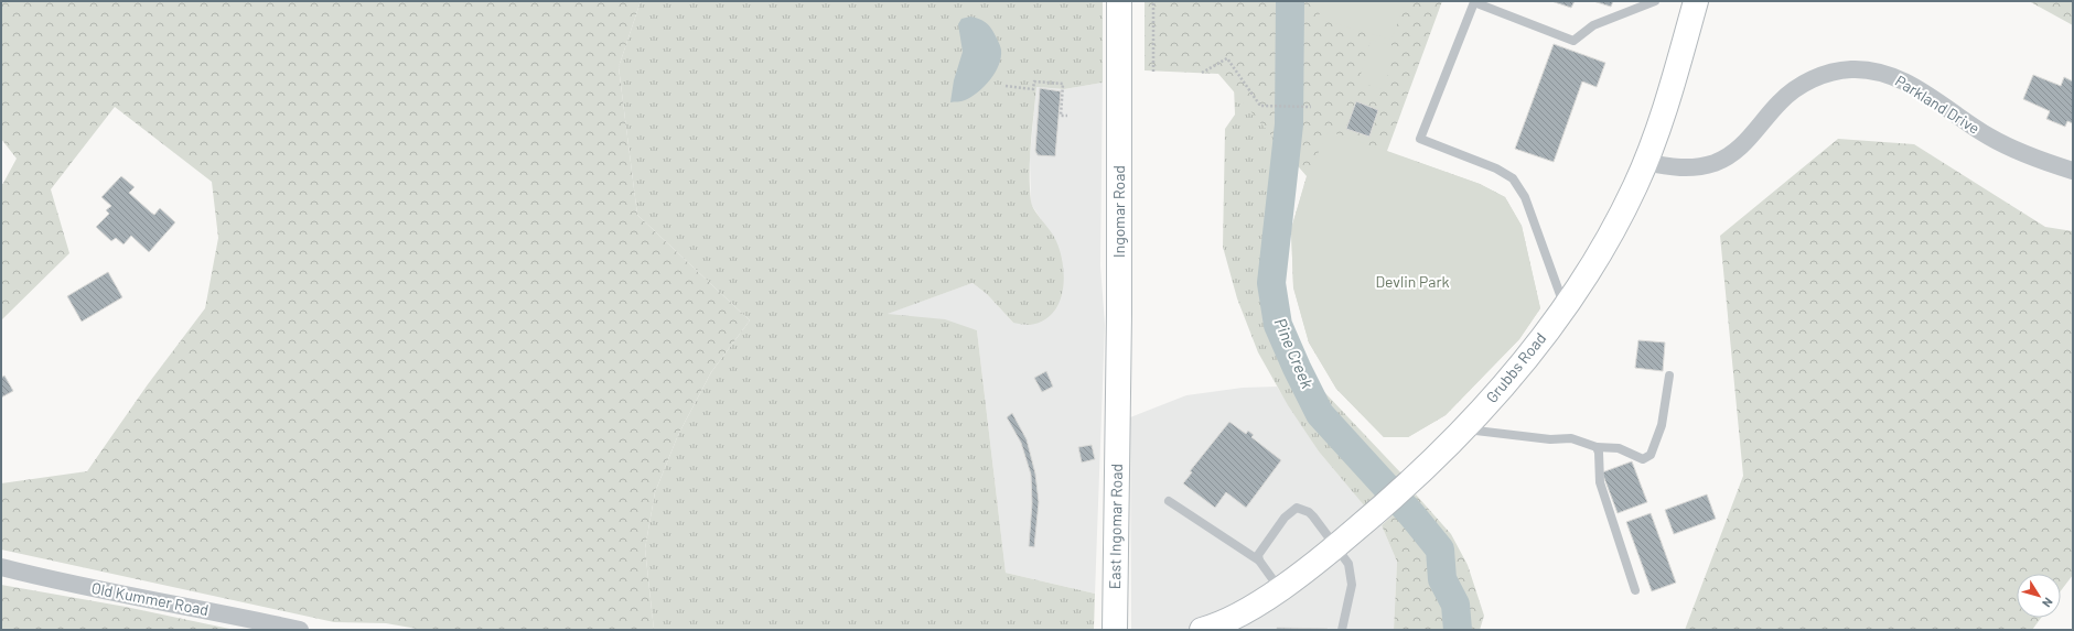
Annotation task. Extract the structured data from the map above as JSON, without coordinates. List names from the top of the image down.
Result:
{
  "streets": {
    "street": [
      "Parkland Drive",
      "Ingomar Road",
      "Grubbs Road",
      "East Ingomar Road",
      "Old Kummer Road"
    ]
  },
  "crossings": [
    ["Parkland Drive", "Grubbs Road"],
    ["Ingomar Road", "East Ingomar Road"]
  ],
  "water": ["Pine Creek"],
  "parks": ["Devlin Park"],
  "north": "bottom right"
}
